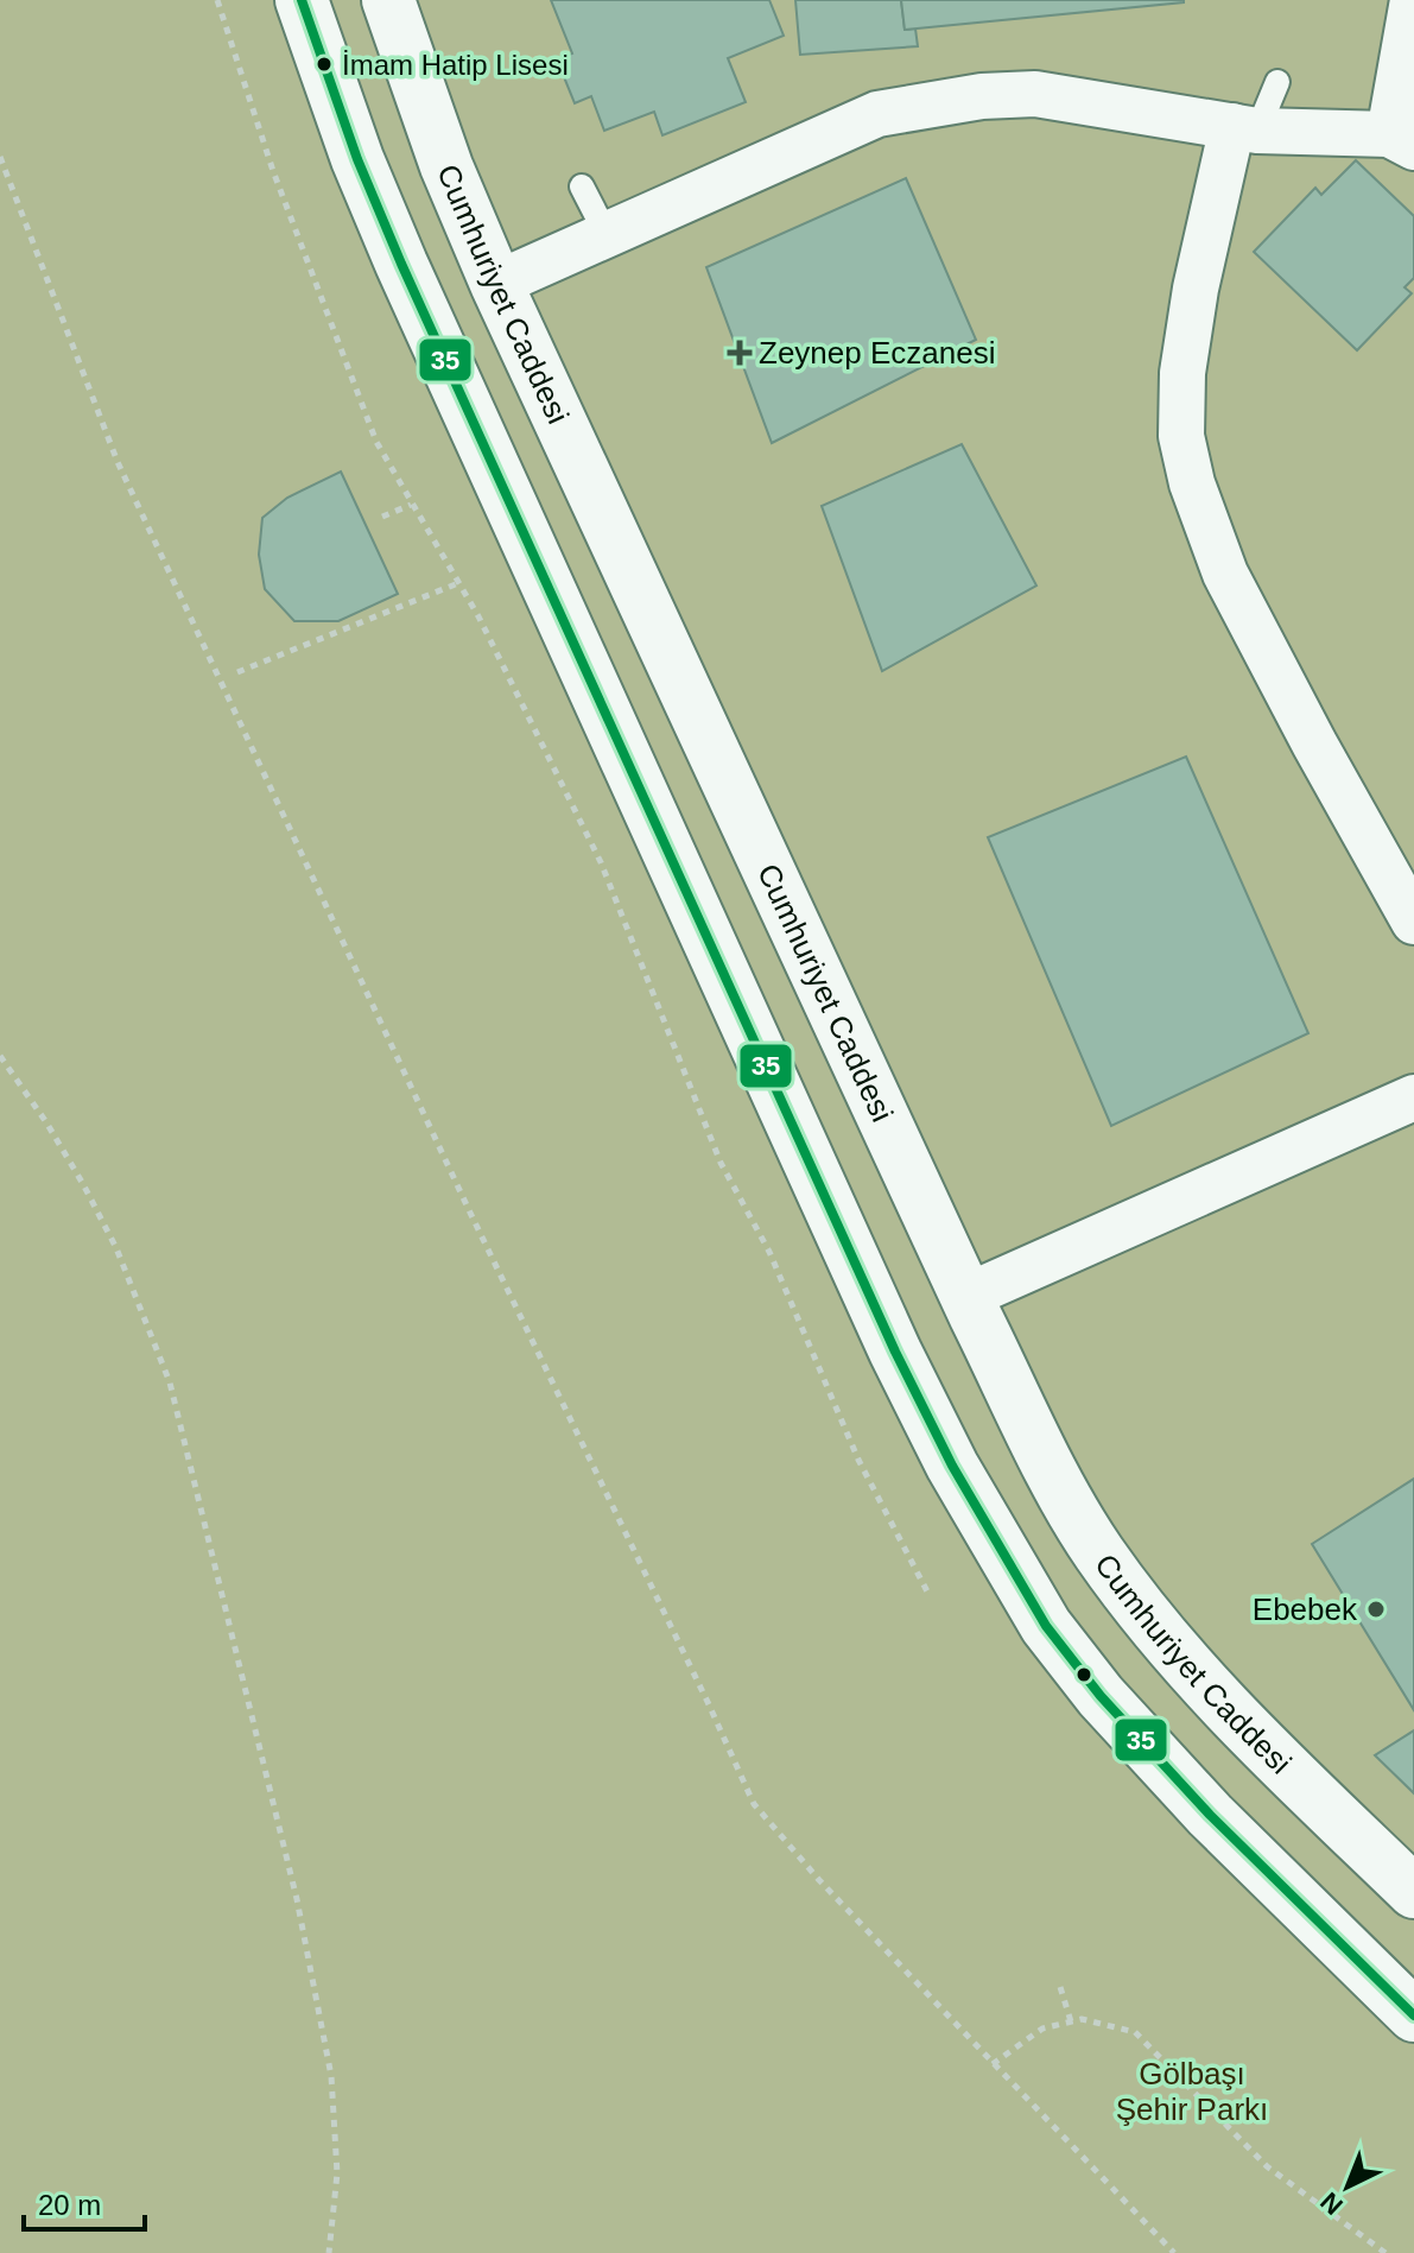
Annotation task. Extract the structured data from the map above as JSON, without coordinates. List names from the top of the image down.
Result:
{
  "streets": {
    "main road": ["Cumhuriyet Caddesi"]
  },
  "parks": ["Gölbaşı Şehir Parkı"],
  "places": {
    "other": ["İmam Hatip Lisesi", "Ebebek"],
    "health": ["Zeynep Eczanesi"]
  },
  "lines": ["transit line 35"],
  "scale_bar": "20 m",
  "north": "bottom left"
}
